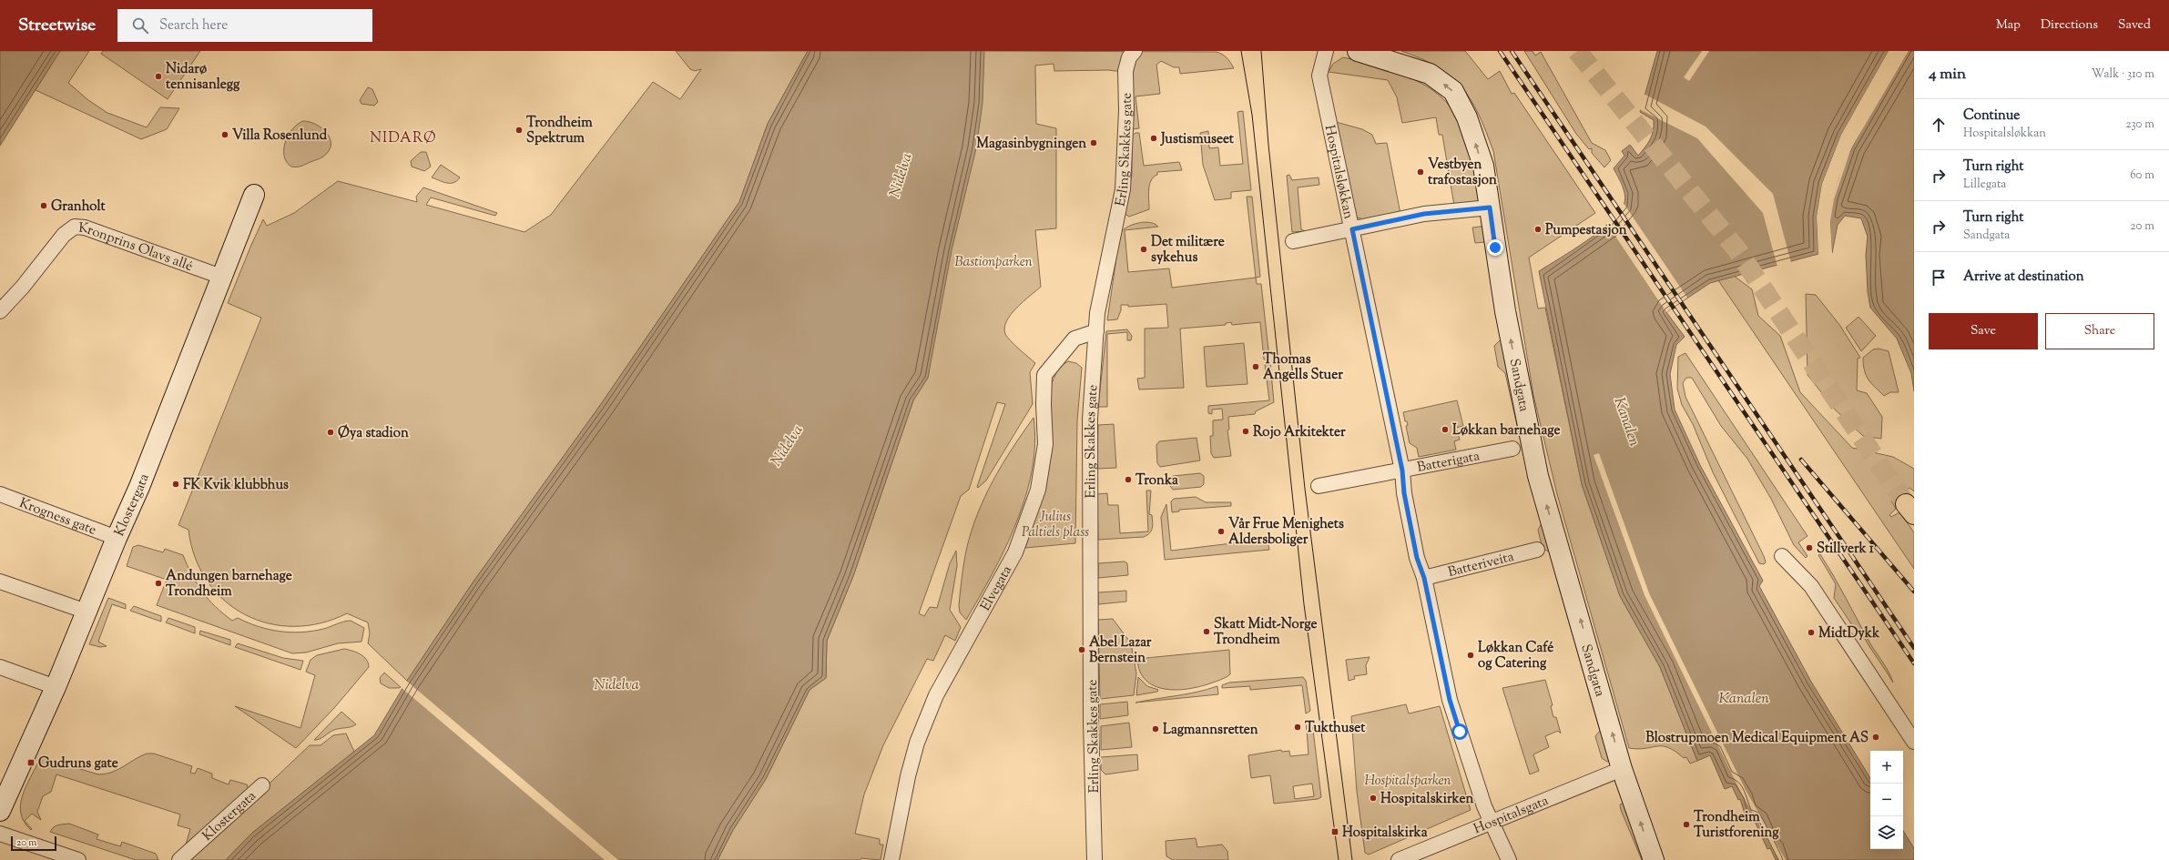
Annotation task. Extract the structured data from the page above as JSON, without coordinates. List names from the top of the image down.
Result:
{
  "streets": {
    "main road": ["Sandgata", "Klostergata"],
    "street": [
      "Erling Skakkes gate",
      "Hospitalsløkkan",
      "Kronprins Olavs allé",
      "Batterigata",
      "Krogness gate",
      "Batteriveita",
      "Elvegata",
      "Hospitalsgata"
    ]
  },
  "crossings": [
    ["Erling Skakkes gate", "Elvegata"],
    ["Hospitalsløkkan", "Batterigata"],
    ["Hospitalsløkkan", "Batteriveita"],
    ["Hospitalsløkkan", "Hospitalsgata"],
    ["Kronprins Olavs allé", "Klostergata"],
    ["Sandgata", "Hospitalsgata"],
    ["Klostergata", "Krogness gate"]
  ],
  "one_way": ["Sandgata"],
  "districts": ["NIDARØ"],
  "water": ["Nidelva", "Kanalen"],
  "parks": ["Bastionparken", "Julius Paltiels plass", "Hospitalsparken"],
  "places": {
    "other": [
      "Nidarø tennisanlegg",
      "Trondheim Spektrum",
      "Villa Rosenlund",
      "Justismuseet",
      "Magasinbygningen",
      "Vestbyen trafostasjon",
      "Granholt",
      "Pumpestasjon",
      "Det militære sykehus",
      "Thomas Angells Stuer",
      "Løkkan barnehage",
      "Rojo Arkitekter",
      "Øya stadion",
      "Tronka",
      "FK Kvik klubbhus",
      "Vår Frue Menighets Aldersboliger",
      "Stillverk 1",
      "Andungen barnehage Trondheim",
      "Skatt Midt-Norge Trondheim",
      "MidtDykk",
      "Abel Lazar Bernstein",
      "Løkkan Café og Catering",
      "Tukthuset",
      "Lagmannsretten",
      "Blostrupmoen Medical Equipment AS",
      "Hospitalskirken",
      "Trondheim Turistforening"
    ],
    "transit": ["Gudruns gate", "Hospitalskirka"]
  },
  "scale_bar": "20 m",
  "page": {
    "header": "Streetwise",
    "search": "Search here",
    "nav": ["Map", "Directions", "Saved"],
    "heading": ["4 min", "Walk · 310 m"],
    "list": [
      ["Continue", "Hospitalsløkkan", "230 m"],
      ["Turn right", "Lillegata", "60 m"],
      ["Turn right", "Sandgata", "20 m"],
      "Arrive at destination"
    ],
    "buttons": ["Save", "Share"],
    "map_buttons": ["+", "−"],
    "scale": "20 m"
  }
}
